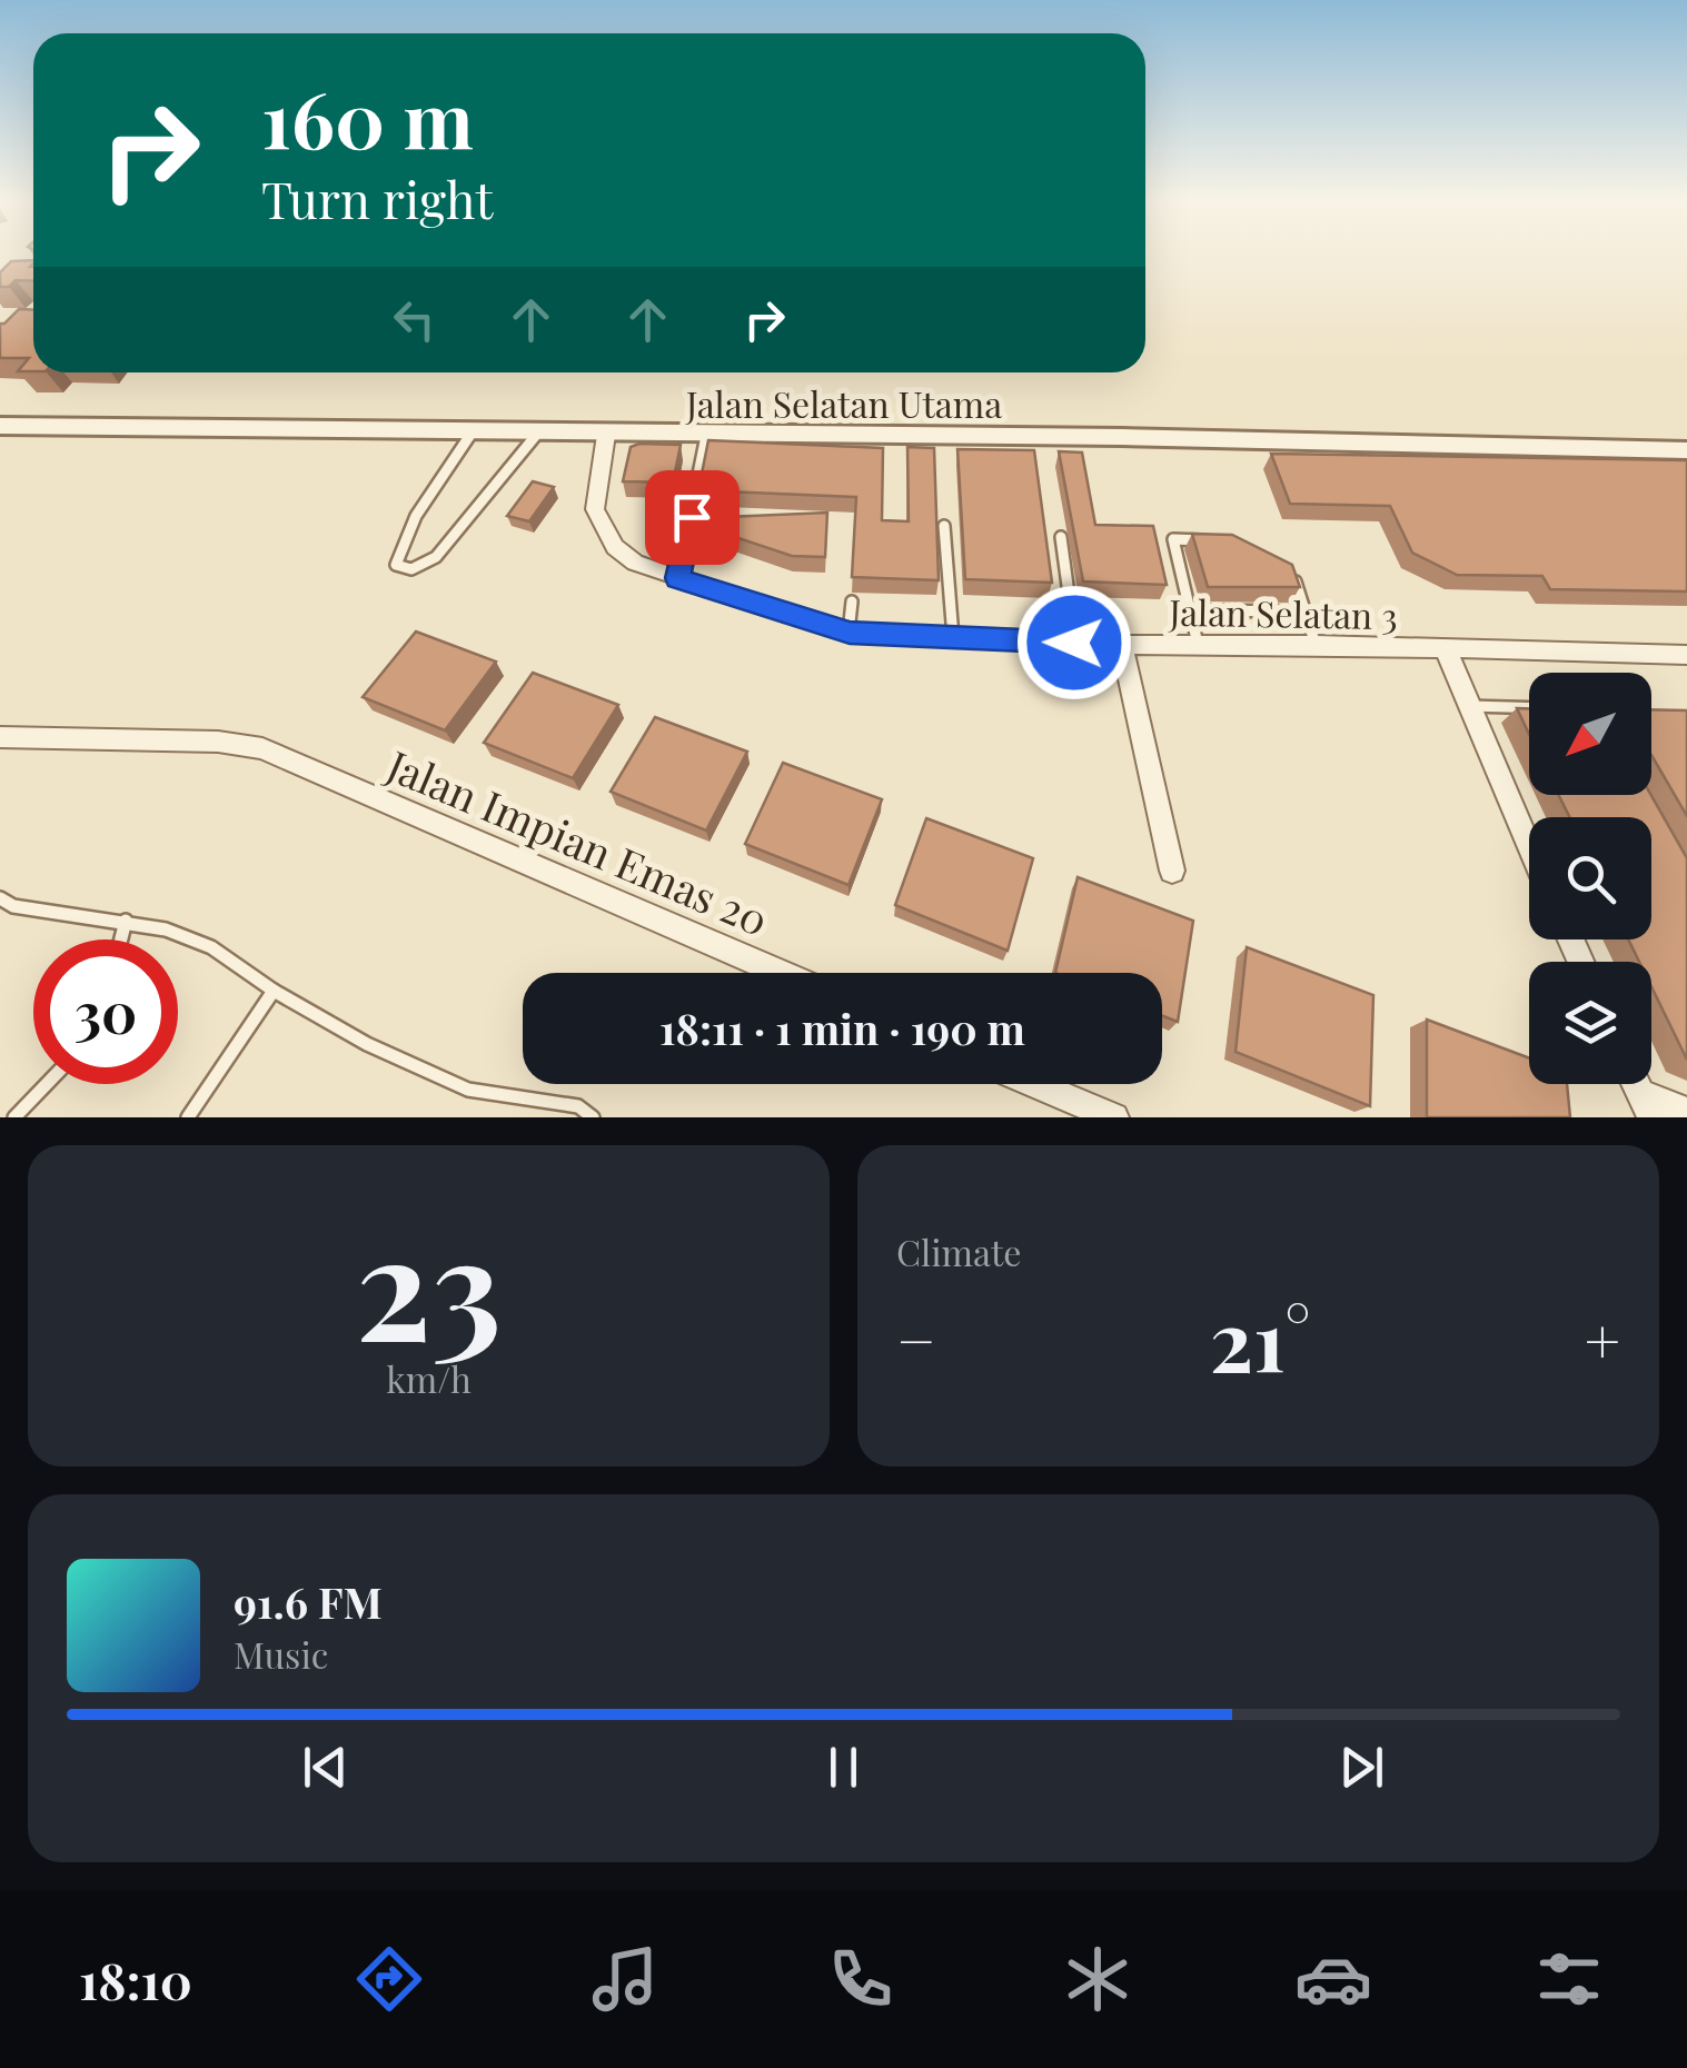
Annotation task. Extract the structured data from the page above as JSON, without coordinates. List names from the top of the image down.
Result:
{
  "streets": {
    "street": ["Jalan Selatan Utama", "Jalan Selatan 3", "Jalan Impian Emas 20"]
  },
  "crossings": [
    ["Jalan Selatan Utama", "Jalan Selatan 3"]
  ],
  "north": "bottom left",
  "page": {
    "turn": ["160 m", "Turn right"],
    "limit": "30",
    "trip": "18:11 · 1 min · 190 m",
    "tile": [
      ["23", "km/h"],
      "Climate"
    ],
    "heat": ["−", "21°", "+"],
    "song": ["91.6 FM", "Music"],
    "tabs": "18:10"
  }
}
